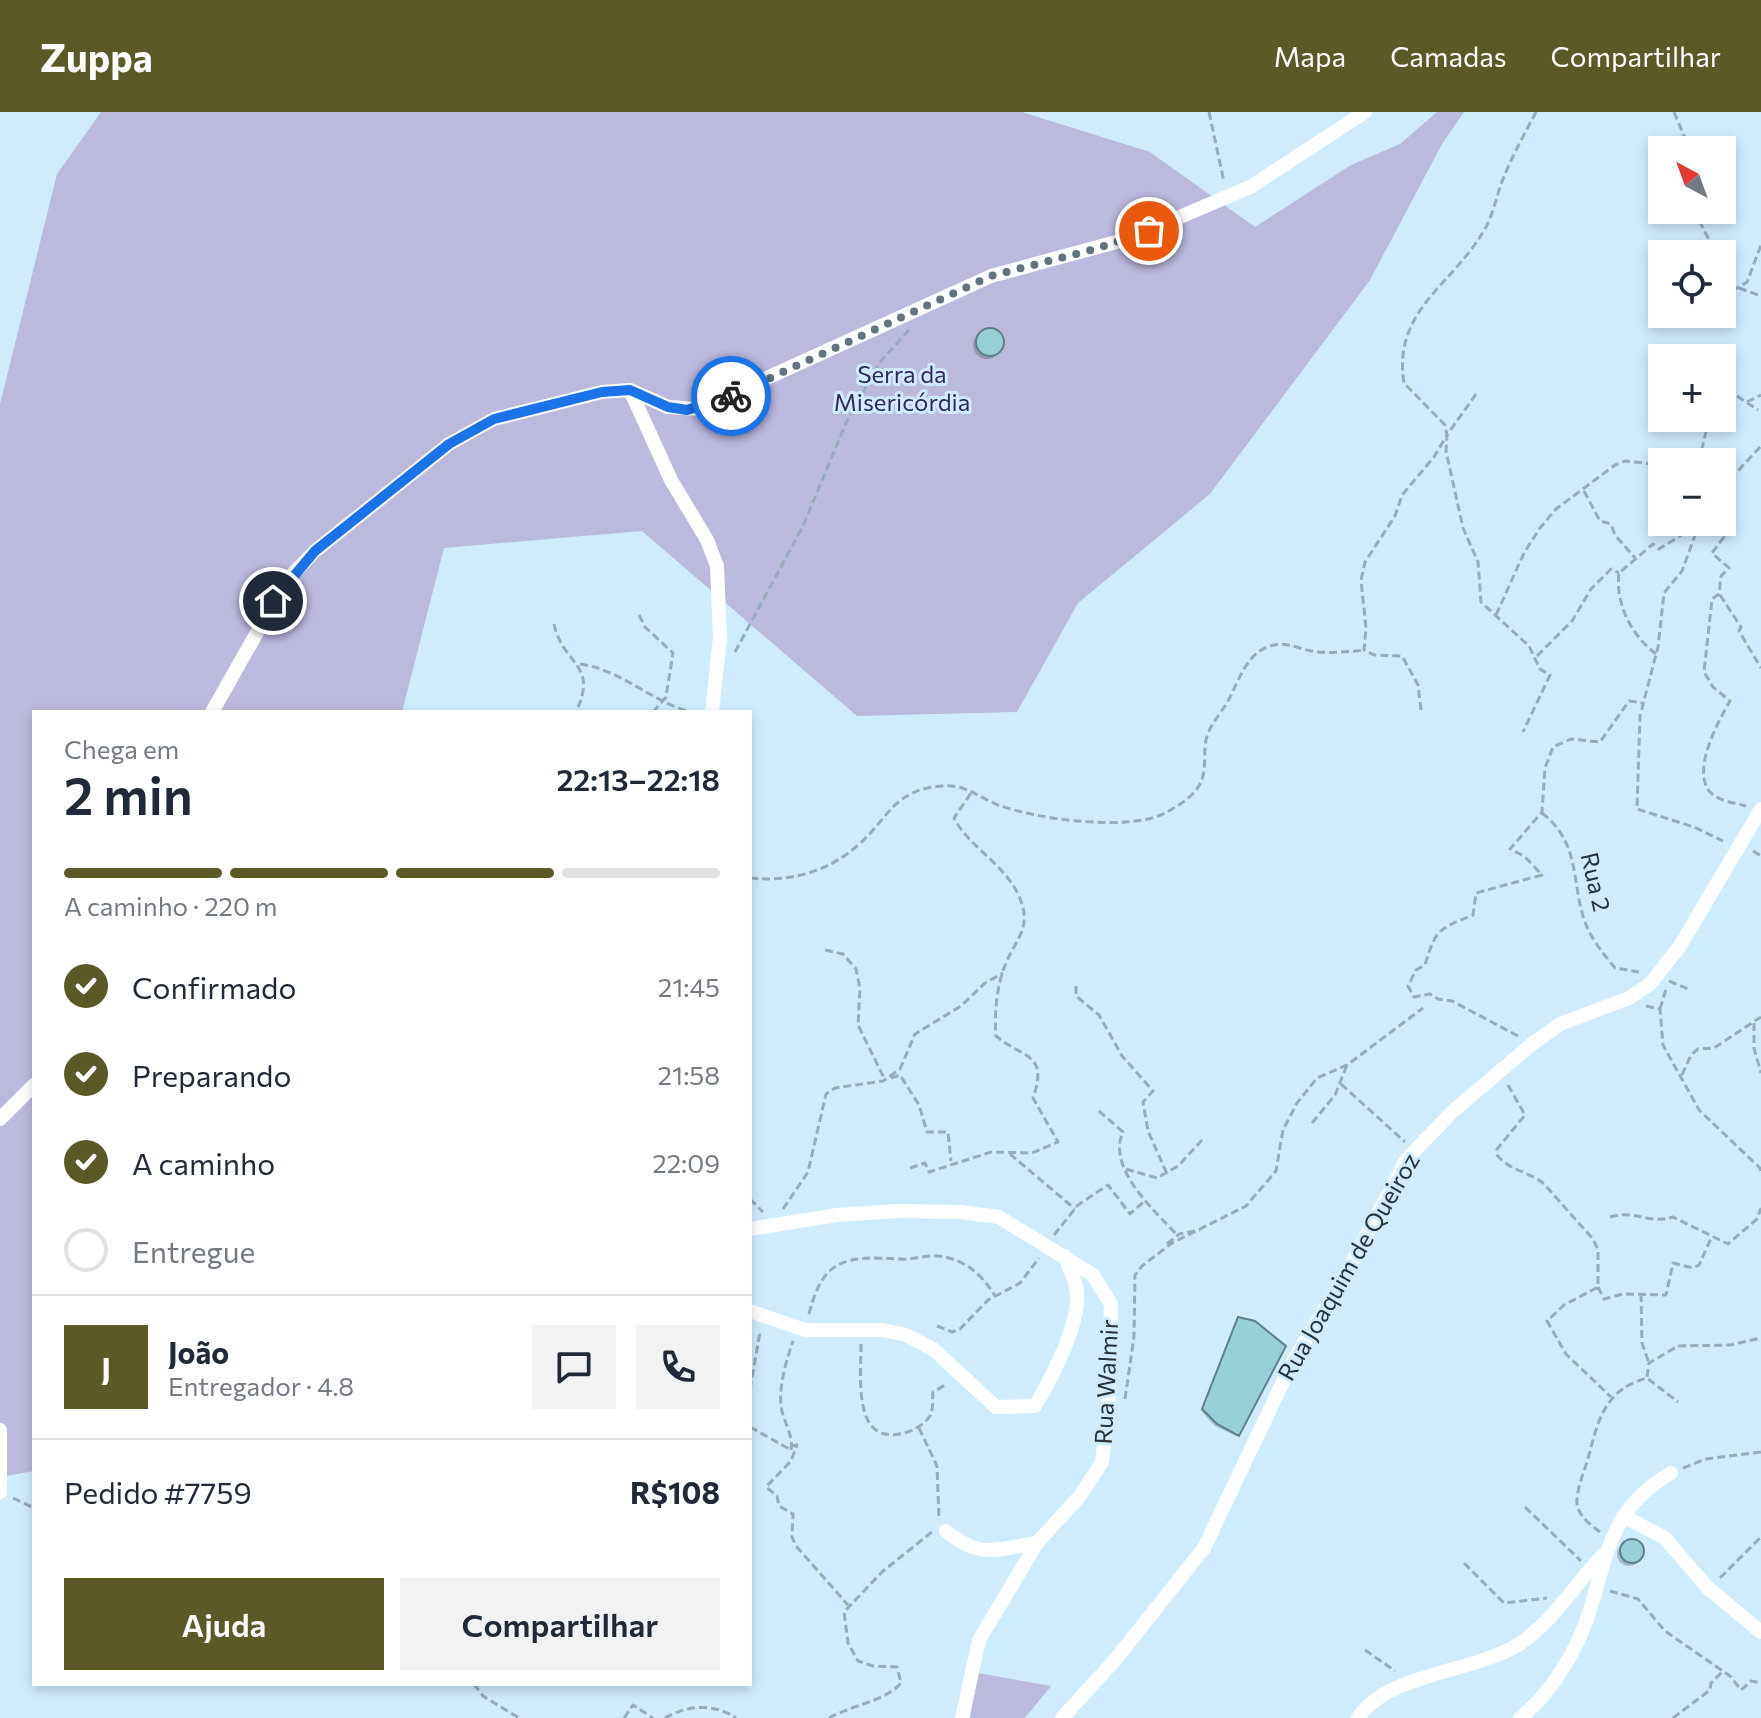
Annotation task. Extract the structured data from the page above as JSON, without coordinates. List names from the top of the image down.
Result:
{
  "streets": {
    "street": ["Rua Joaquim de Queiroz", "Rua Walmir"],
    "path": ["Rua 2"]
  },
  "crossings": [
    ["Rua 2", "Rua Joaquim de Queiroz"]
  ],
  "parks": ["Serra da Misericórdia"],
  "north": "top left",
  "page": {
    "header": "Zuppa",
    "nav": ["Mapa", "Camadas", "Compartilhar"],
    "map_buttons": ["+", "−"],
    "heading": ["2 min", "Chega em", "22:13–22:18"],
    "panel": [
      "João",
      "Entregador · 4.8",
      "Pedido #7759",
      "R$108"
    ],
    "bar": "A caminho · 220 m",
    "list": [
      ["Confirmado", "21:45"],
      ["Preparando", "21:58"],
      ["A caminho", "22:09"],
      "Entregue"
    ],
    "round": "J",
    "buttons": ["Ajuda", "Compartilhar"]
  }
}
